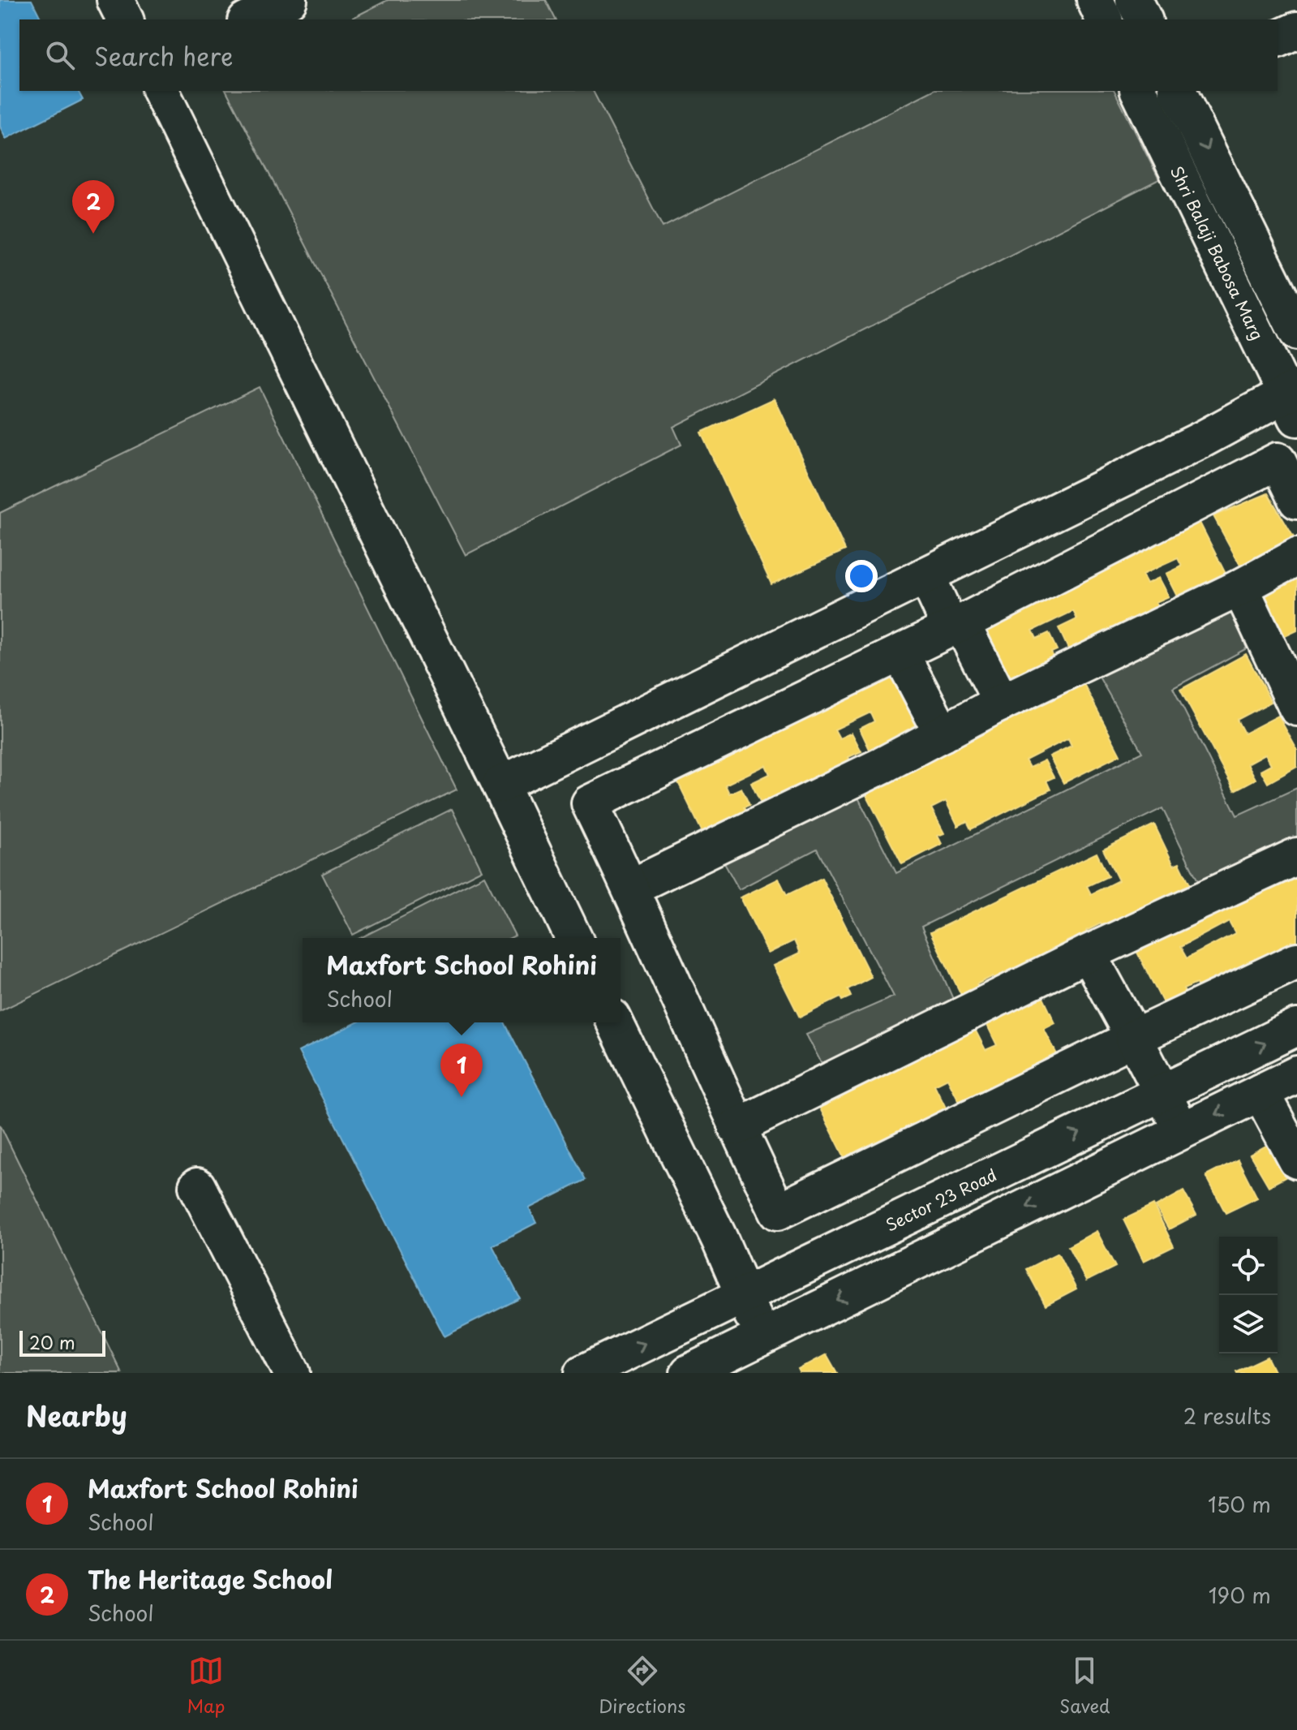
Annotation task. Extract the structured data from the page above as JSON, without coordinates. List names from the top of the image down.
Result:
{
  "streets": {
    "street": ["Shri Balaji Babosa Marg", "Sector 23 Road"]
  },
  "scale_bar": "20 m",
  "page": {
    "search": "Search here",
    "pins": ["2", "1"],
    "popup": ["Maxfort School Rohini", "School"],
    "scale": "20 m",
    "heading": ["Nearby", "2 results"],
    "list": [
      {
        "mark": "1",
        "name": "Maxfort School Rohini",
        "note": "School",
        "value": "150 m"
      },
      {
        "mark": "2",
        "name": "The Heritage School",
        "note": "School",
        "value": "190 m"
      }
    ],
    "nav": ["Map", "Directions", "Saved"]
  }
}
